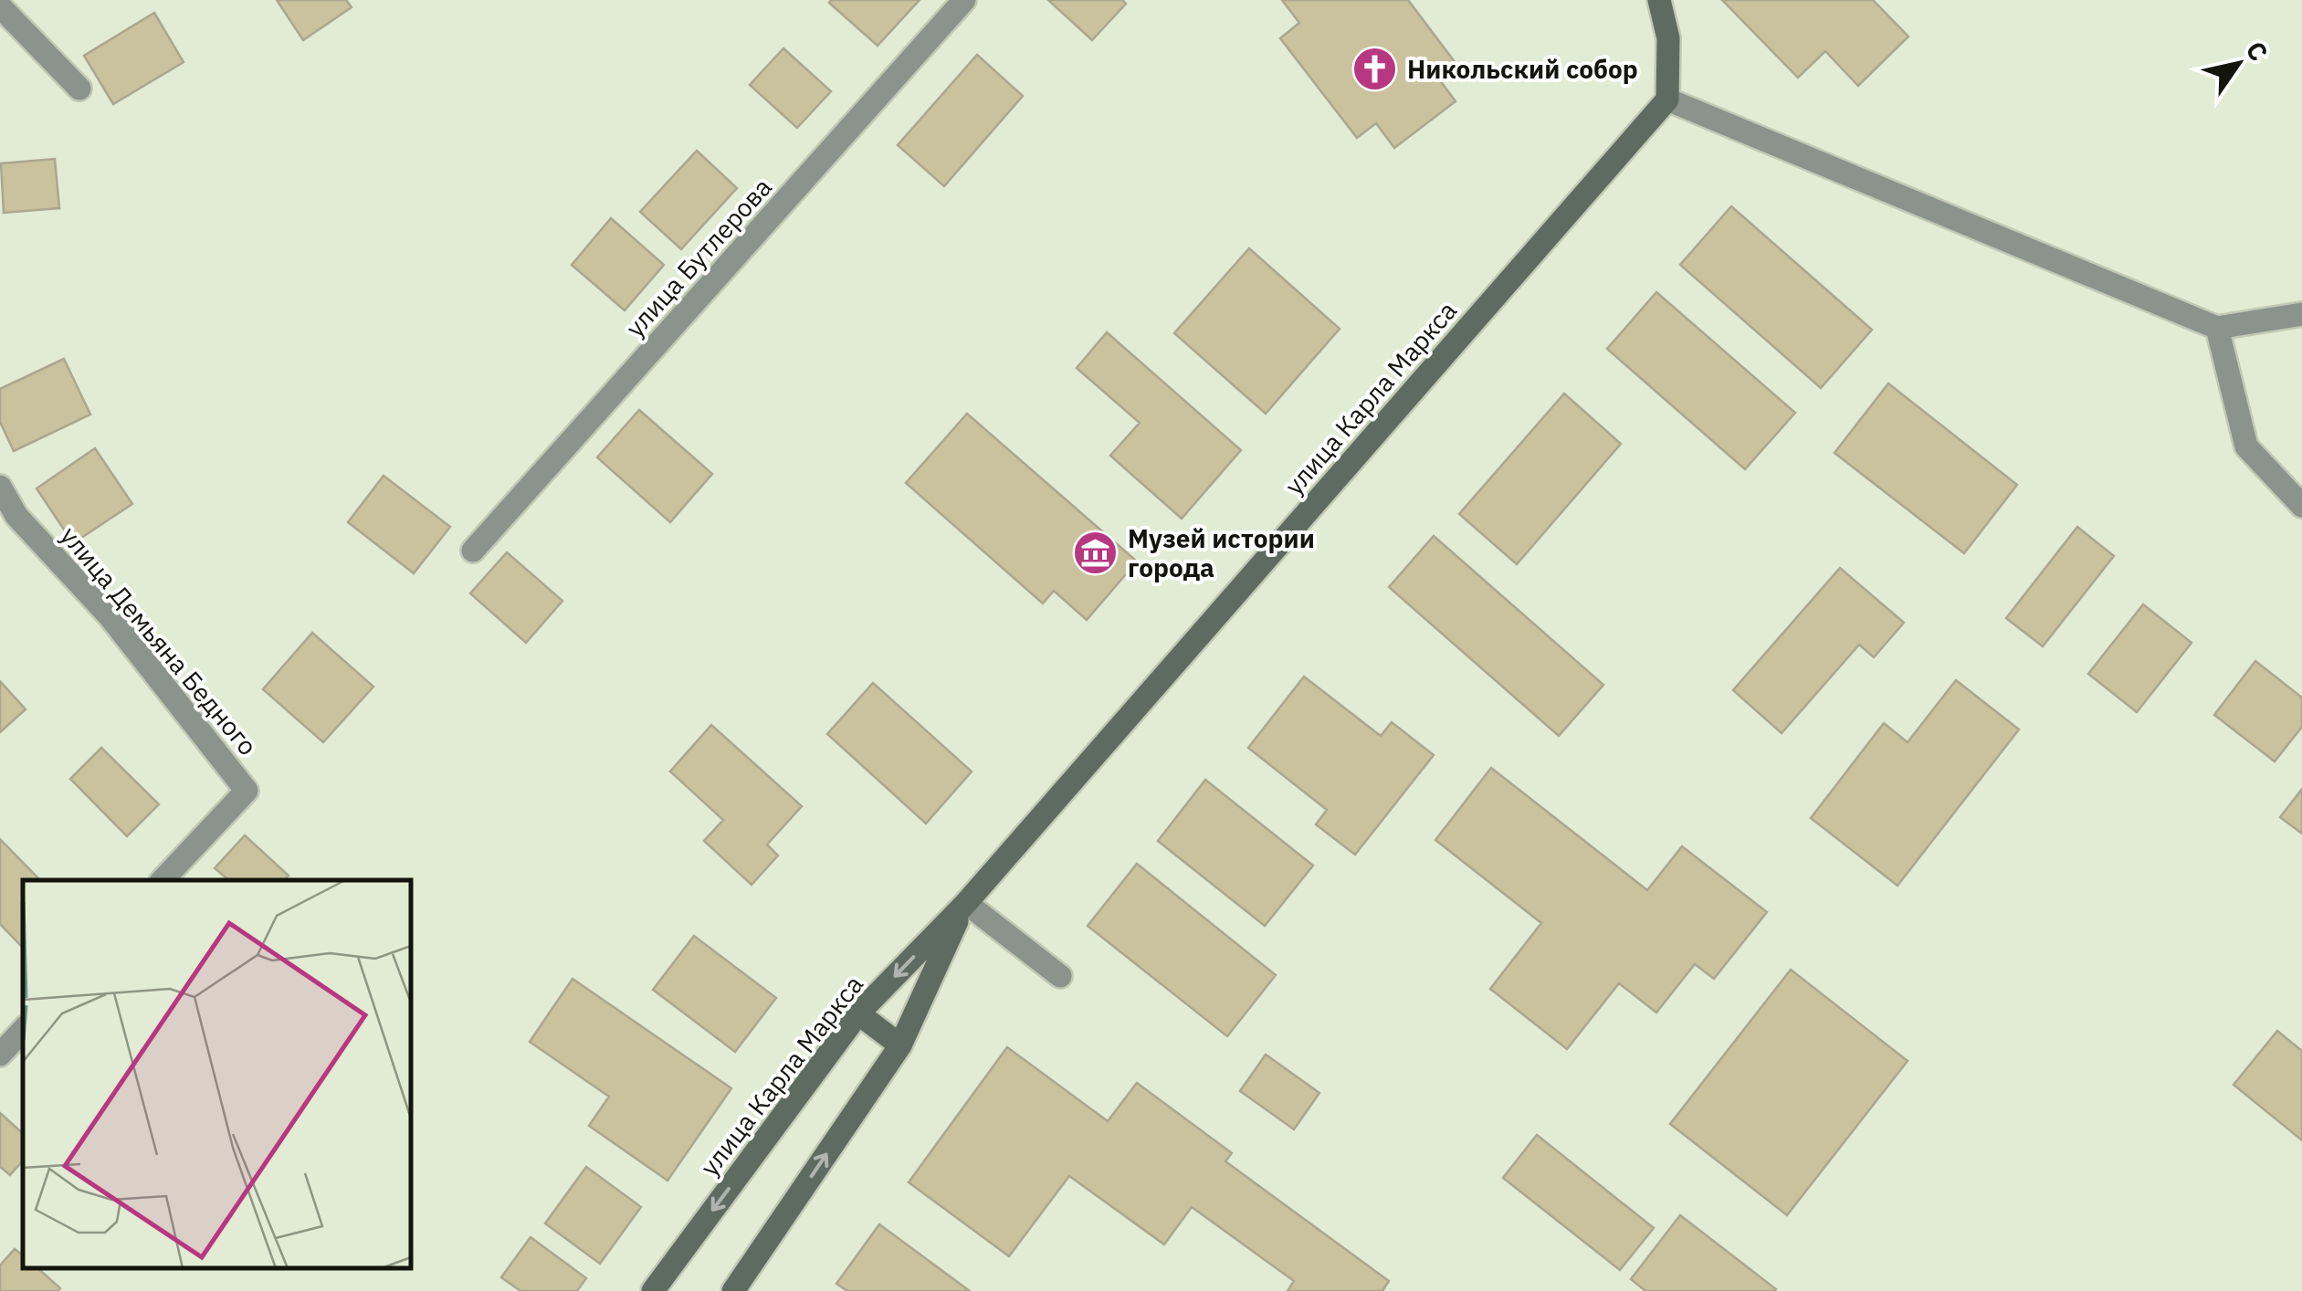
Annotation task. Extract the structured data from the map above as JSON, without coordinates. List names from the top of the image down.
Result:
{
  "streets": {
    "main road": ["улица Карла Маркса"],
    "street": ["улица Бутлерова", "улица Демьяна Бедного"]
  },
  "places": {
    "church": ["Никольский собор"],
    "museum": ["Музей истории города"]
  },
  "north": "top right"
}
